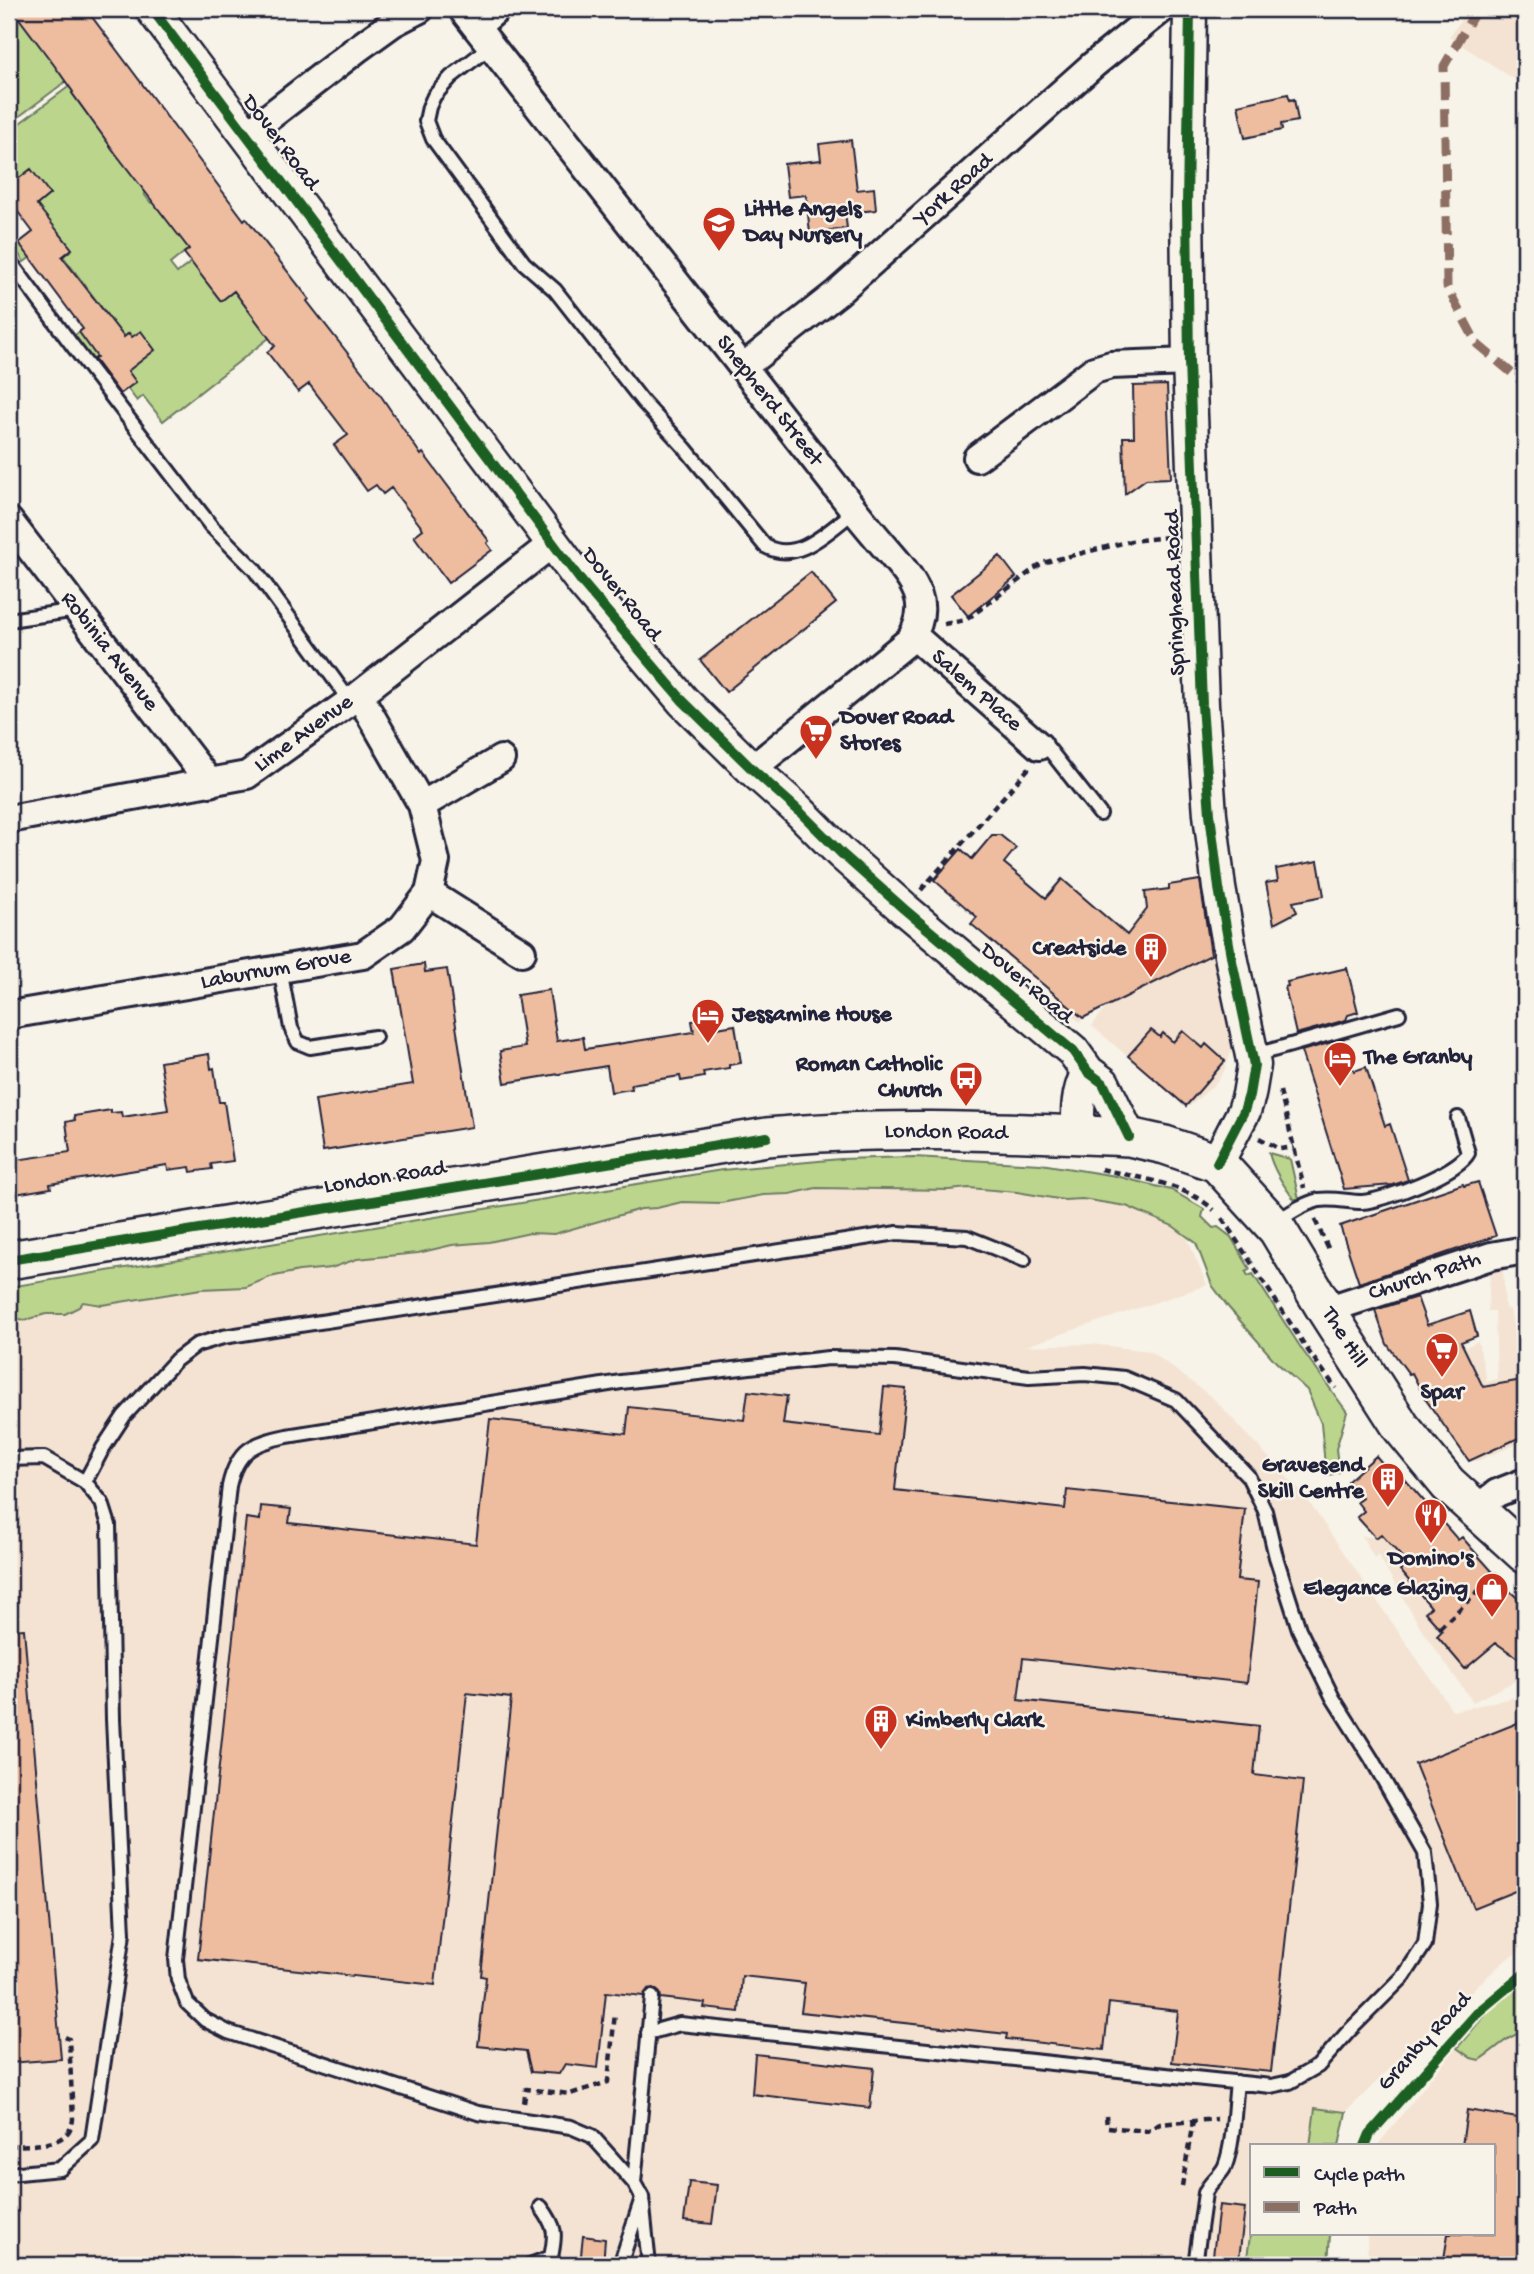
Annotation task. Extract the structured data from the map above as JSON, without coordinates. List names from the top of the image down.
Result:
{
  "streets": {
    "main road": ["London Road", "The Hill"],
    "street": [
      "Dover Road",
      "York Road",
      "Shepherd Street",
      "Springhead Road",
      "Robinia Avenue",
      "Salem Place",
      "Lime Avenue",
      "Laburnum Grove",
      "Church Path"
    ],
    "cycle path": ["Granby Road"]
  },
  "crossings": [
    ["Dover Road", "Lime Avenue"],
    ["Dover Road", "London Road"],
    ["York Road", "Shepherd Street"],
    ["Shepherd Street", "Salem Place"],
    ["Springhead Road", "London Road"],
    ["Springhead Road", "The Hill"],
    ["Robinia Avenue", "Lime Avenue"],
    ["Lime Avenue", "Laburnum Grove"],
    ["London Road", "The Hill"],
    ["Church Path", "The Hill"]
  ],
  "places": {
    "school or university": ["Little Angels Day Nursery"],
    "supermarket": ["Dover Road Stores", "Spar"],
    "building": ["Creatside", "Gravesend Skill Centre", "Kimberly Clark"],
    "hotel": ["Jessamine House", "The Granby"],
    "bus stop": ["Roman Catholic Church"],
    "restaurant": ["Domino's"],
    "shop": ["Elegance Glazing"]
  },
  "legend": ["Cycle path", "Path"]
}
